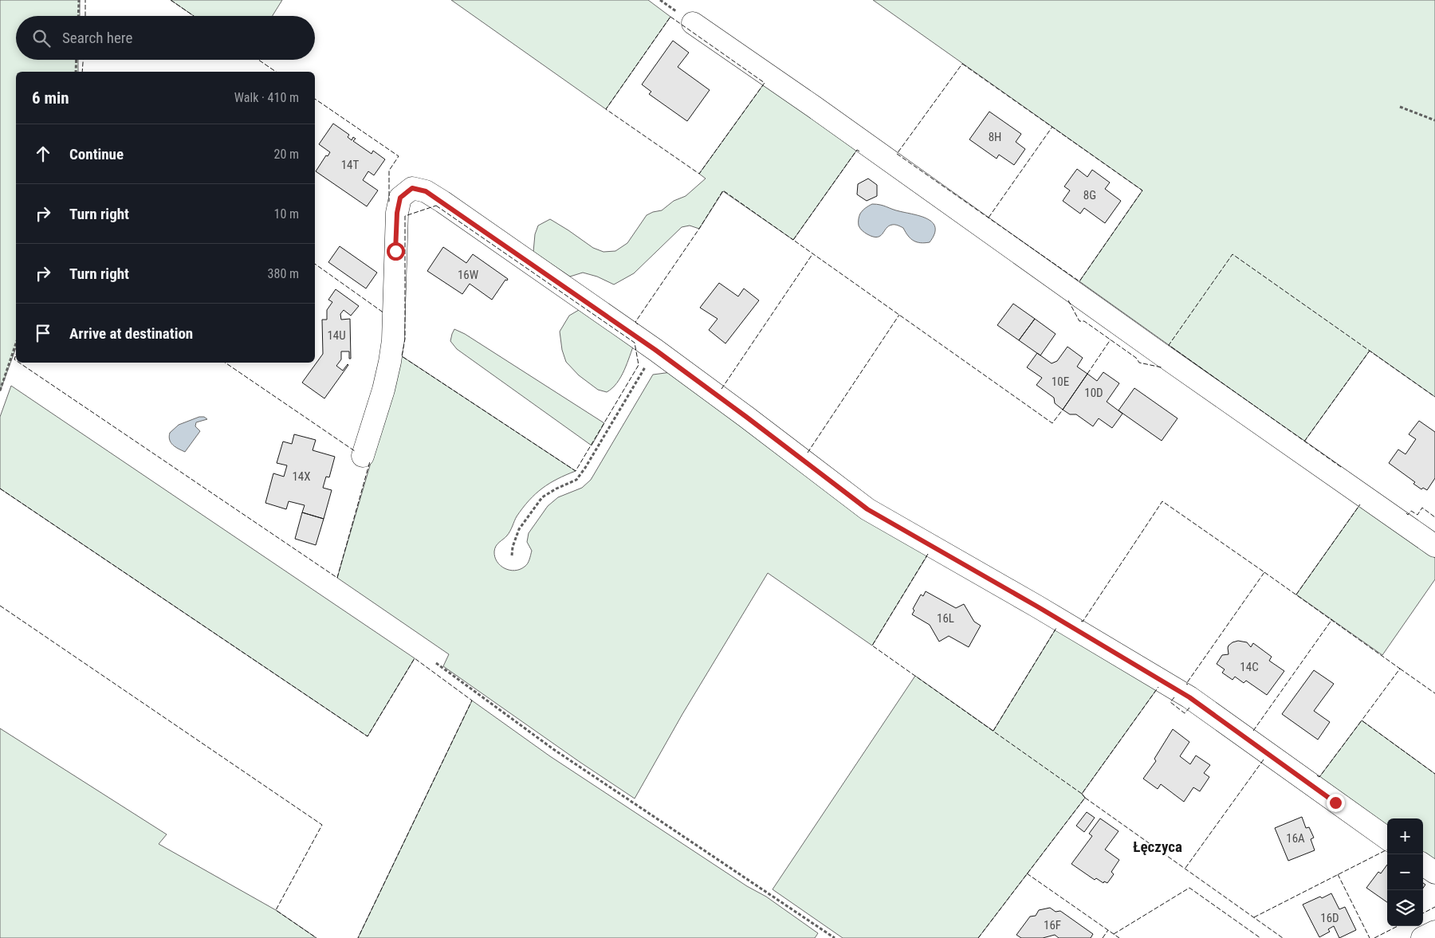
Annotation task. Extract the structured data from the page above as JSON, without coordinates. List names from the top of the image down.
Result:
{
  "districts": ["Łęczyca"],
  "house_numbers": [
    "8H",
    "14T",
    "8G",
    "16W",
    "14U",
    "10E",
    "10D",
    "14X",
    "16L",
    "14C",
    "16A",
    "16D",
    "16F"
  ],
  "page": {
    "search": "Search here",
    "heading": ["6 min", "Walk · 410 m"],
    "list": [
      ["Continue", "20 m"],
      ["Turn right", "10 m"],
      ["Turn right", "380 m"],
      "Arrive at destination"
    ],
    "map_buttons": ["+", "−"]
  }
}
